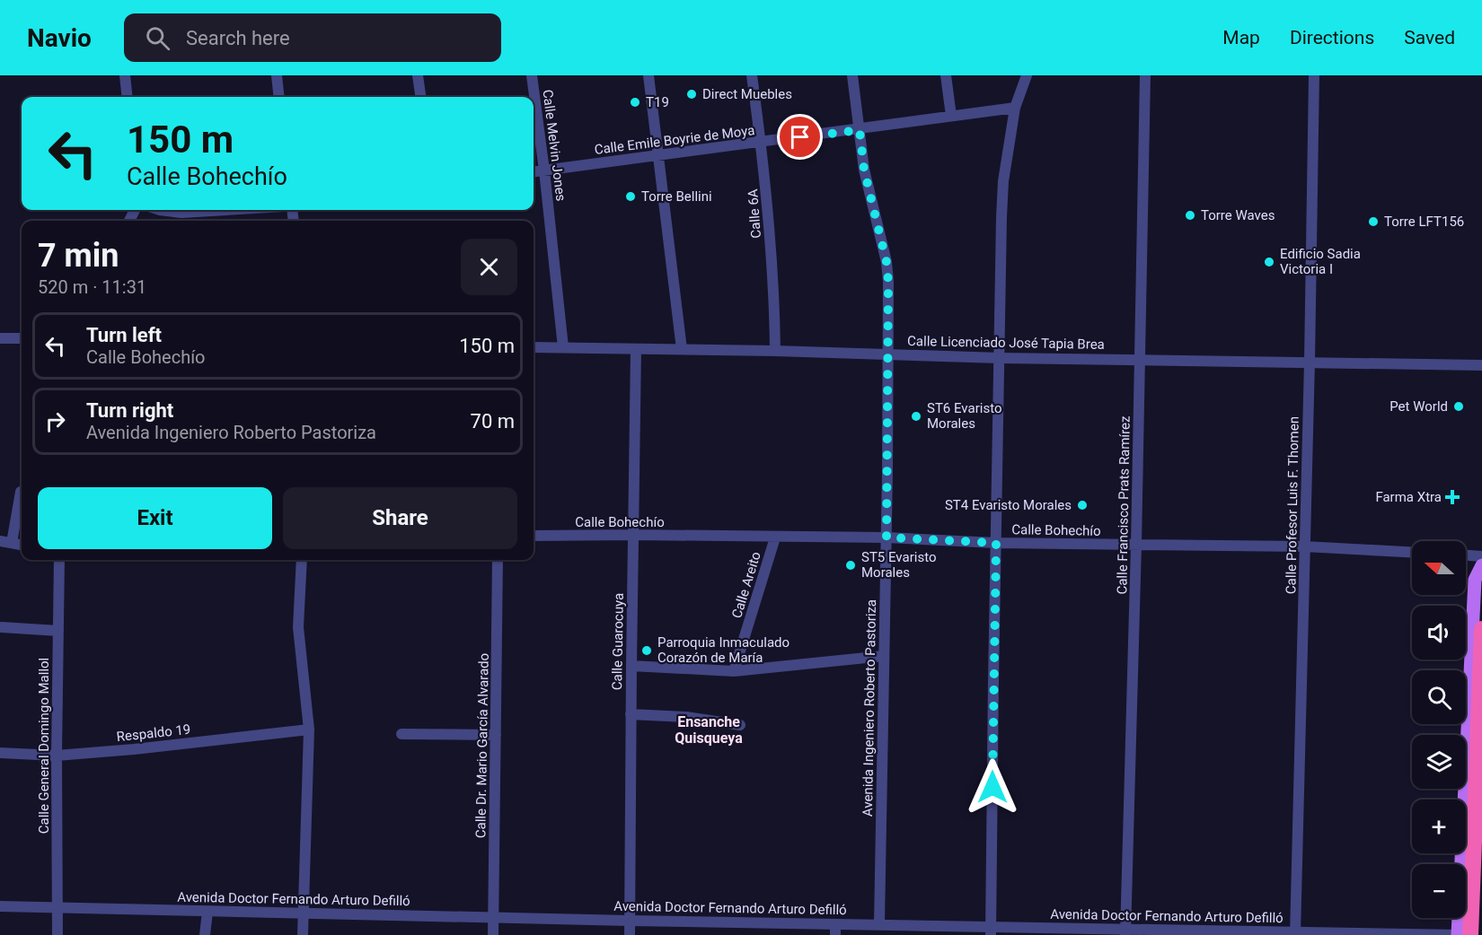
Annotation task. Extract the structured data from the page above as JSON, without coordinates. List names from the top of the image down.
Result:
{
  "streets": {
    "street": [
      "Calle Emile Boyrie de Moya",
      "Calle Melvin Jones",
      "Calle 6A",
      "Calle Licenciado José Tapia Brea",
      "Calle Francisco Prats Ramírez",
      "Calle Profesor Luis F. Thomen",
      "Calle Bohechío",
      "Calle Areito",
      "Calle Guarocuya",
      "Avenida Ingeniero Roberto Pastoriza",
      "Respaldo 19",
      "Calle General Domingo Mallol",
      "Calle Dr. Mario García Alvarado",
      "Avenida Doctor Fernando Arturo Defilló"
    ]
  },
  "crossings": [
    ["Calle Emile Boyrie de Moya", "Calle Melvin Jones"],
    ["Calle Emile Boyrie de Moya", "Calle 6A"],
    ["Calle Emile Boyrie de Moya", "Avenida Ingeniero Roberto Pastoriza"],
    ["Calle Melvin Jones", "Calle Licenciado José Tapia Brea"],
    ["Calle 6A", "Calle Licenciado José Tapia Brea"],
    ["Calle Licenciado José Tapia Brea", "Calle Francisco Prats Ramírez"],
    ["Calle Licenciado José Tapia Brea", "Calle Profesor Luis F. Thomen"],
    ["Calle Licenciado José Tapia Brea", "Calle Guarocuya"],
    ["Calle Licenciado José Tapia Brea", "Avenida Ingeniero Roberto Pastoriza"],
    ["Calle Francisco Prats Ramírez", "Calle Bohechío"],
    ["Calle Francisco Prats Ramírez", "Avenida Doctor Fernando Arturo Defilló"],
    ["Calle Profesor Luis F. Thomen", "Calle Bohechío"],
    ["Calle Profesor Luis F. Thomen", "Avenida Doctor Fernando Arturo Defilló"],
    ["Calle Bohechío", "Calle Areito"],
    ["Calle Bohechío", "Calle Guarocuya"],
    ["Calle Bohechío", "Avenida Ingeniero Roberto Pastoriza"],
    ["Calle Guarocuya", "Avenida Doctor Fernando Arturo Defilló"],
    ["Avenida Ingeniero Roberto Pastoriza", "Avenida Doctor Fernando Arturo Defilló"],
    ["Respaldo 19", "Calle General Domingo Mallol"],
    ["Calle General Domingo Mallol", "Avenida Doctor Fernando Arturo Defilló"],
    ["Calle Dr. Mario García Alvarado", "Avenida Doctor Fernando Arturo Defilló"]
  ],
  "districts": ["Ensanche Quisqueya"],
  "places": {
    "other": [
      "Direct Muebles",
      "T19",
      "Torre Bellini",
      "Torre Waves",
      "Torre LFT156",
      "Edificio Sadia Victoria I",
      "Pet World",
      "ST6 Evaristo Morales",
      "ST4 Evaristo Morales",
      "ST5 Evaristo Morales",
      "Parroquia Inmaculado Corazón de María"
    ],
    "health": ["Farma Xtra"]
  },
  "north": "left",
  "page": {
    "header": "Navio",
    "search": "Search here",
    "nav": ["Map", "Directions", "Saved"],
    "turn": ["150 m", "Calle Bohechío"],
    "heading": ["7 min", "520 m · 11:31"],
    "list": [
      {
        "name": "Turn left",
        "note": "Calle Bohechío",
        "value": "150 m"
      },
      {
        "name": "Turn right",
        "note": "Avenida Ingeniero Roberto Pastoriza",
        "value": "70 m"
      }
    ],
    "buttons": ["Exit", "Share"],
    "map_buttons": ["+", "−"]
  }
}
